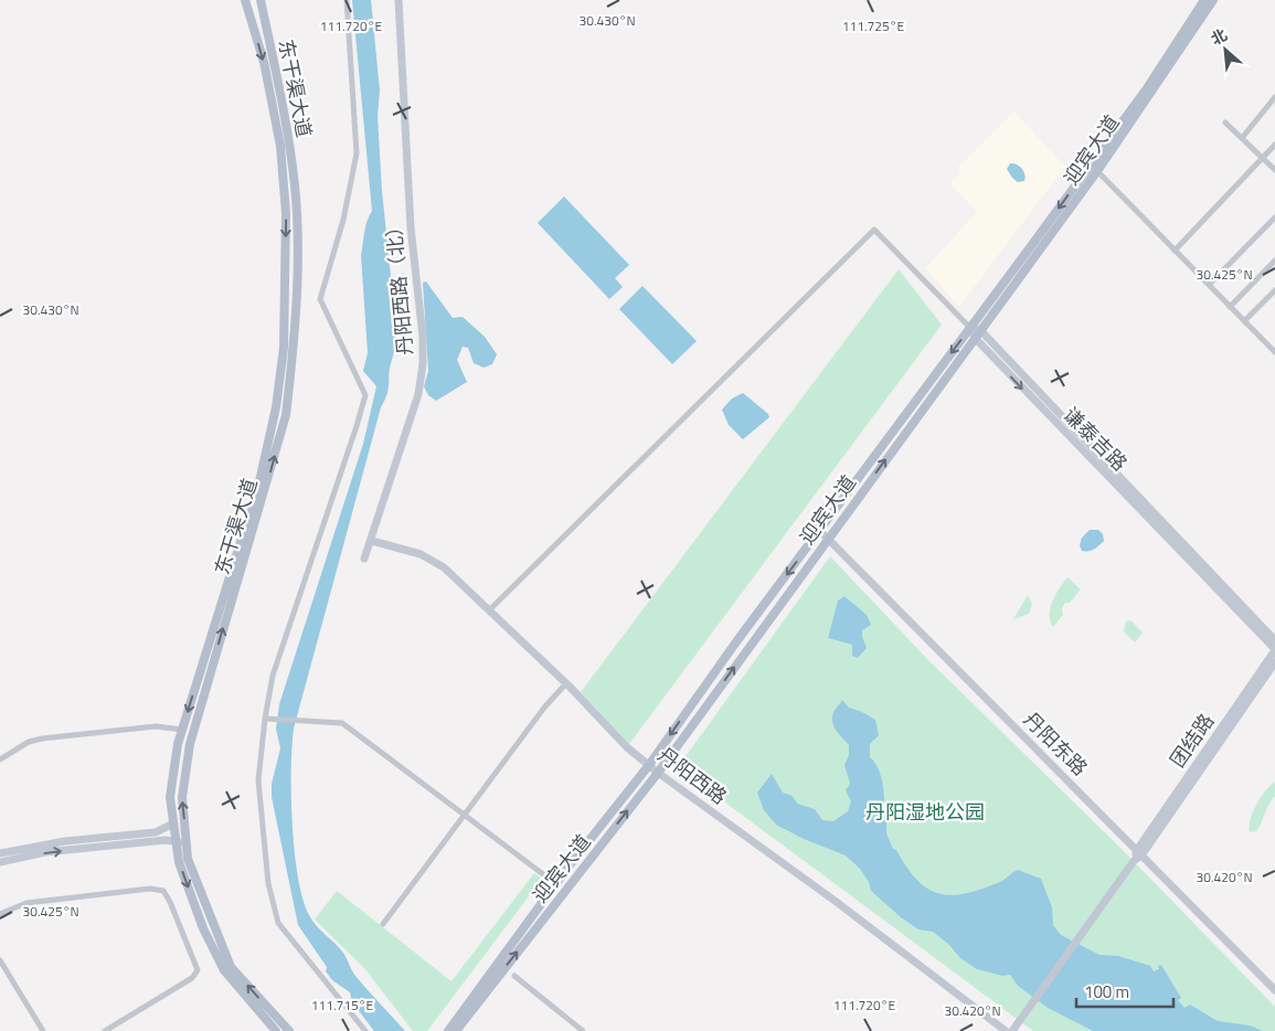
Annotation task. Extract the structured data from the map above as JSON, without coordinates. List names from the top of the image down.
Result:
{
  "streets": {
    "main road": ["东干渠大道", "迎宾大道"],
    "street": [
      "丹阳西路（北）",
      "谦泰吉路",
      "团结路",
      "丹阳东路",
      "丹阳西路"
    ]
  },
  "crossings": [
    ["迎宾大道", "谦泰吉路"],
    ["迎宾大道", "丹阳东路"],
    ["迎宾大道", "丹阳西路"],
    ["丹阳西路（北）", "丹阳西路"],
    ["谦泰吉路", "团结路"],
    ["团结路", "丹阳东路"]
  ],
  "parks": ["丹阳湿地公园"],
  "scale_bar": "100 m",
  "north": "top left",
  "coordinates": [
    "30.430°N",
    "111.720°E",
    "111.725°E",
    "30.425°N",
    "30.420°N",
    "111.715°E"
  ]
}
